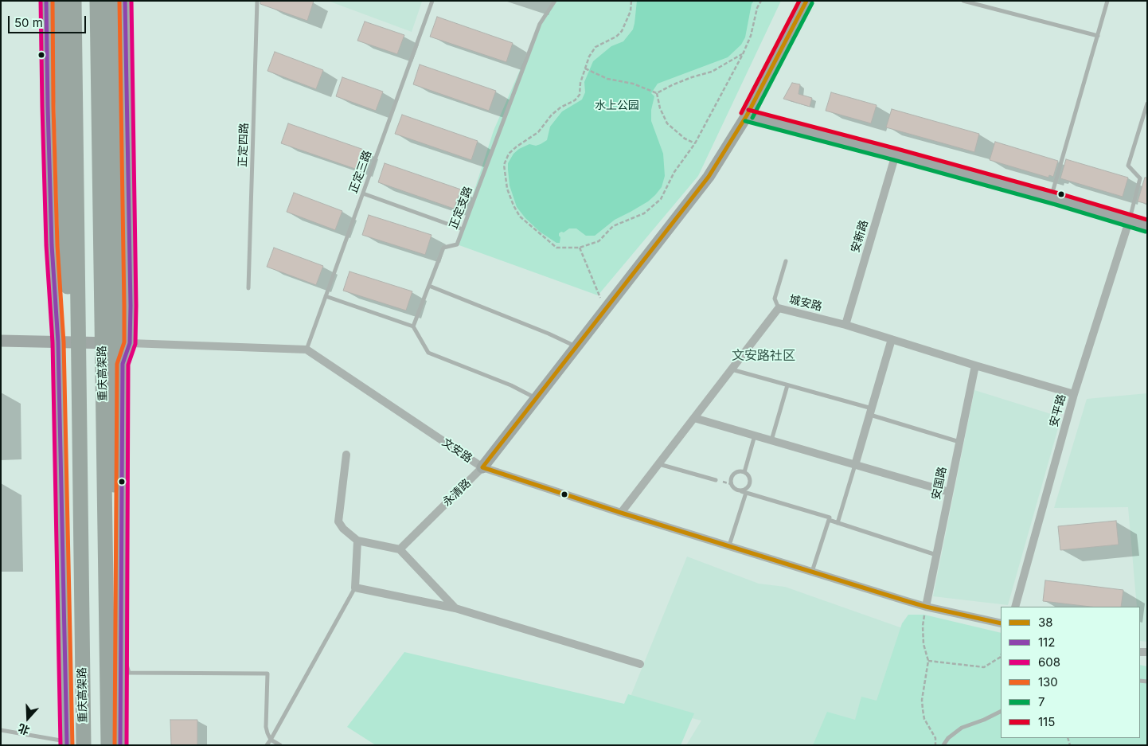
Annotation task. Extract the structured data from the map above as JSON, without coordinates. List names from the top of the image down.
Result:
{
  "streets": {
    "highway": ["重庆高架路"],
    "street": [
      "安新路",
      "城安路",
      "安平路",
      "文安路",
      "安国路",
      "永清路"
    ],
    "lane": ["正定四路", "正定三路", "正定支路"]
  },
  "crossings": [
    ["正定三路", "文安路"],
    ["安新路", "城安路"],
    ["城安路", "安平路"],
    ["城安路", "文安路"],
    ["城安路", "安国路"],
    ["文安路", "安国路"],
    ["文安路", "永清路"]
  ],
  "districts": ["文安路社区"],
  "parks": ["水上公园"],
  "lines": [
    "transit line 38",
    "transit line 112",
    "transit line 608",
    "transit line 130",
    "transit line 115",
    "transit line 7"
  ],
  "legend": [
    "38",
    "112",
    "608",
    "130",
    "7",
    "115"
  ],
  "scale_bar": "50 m",
  "north": "bottom"
}
